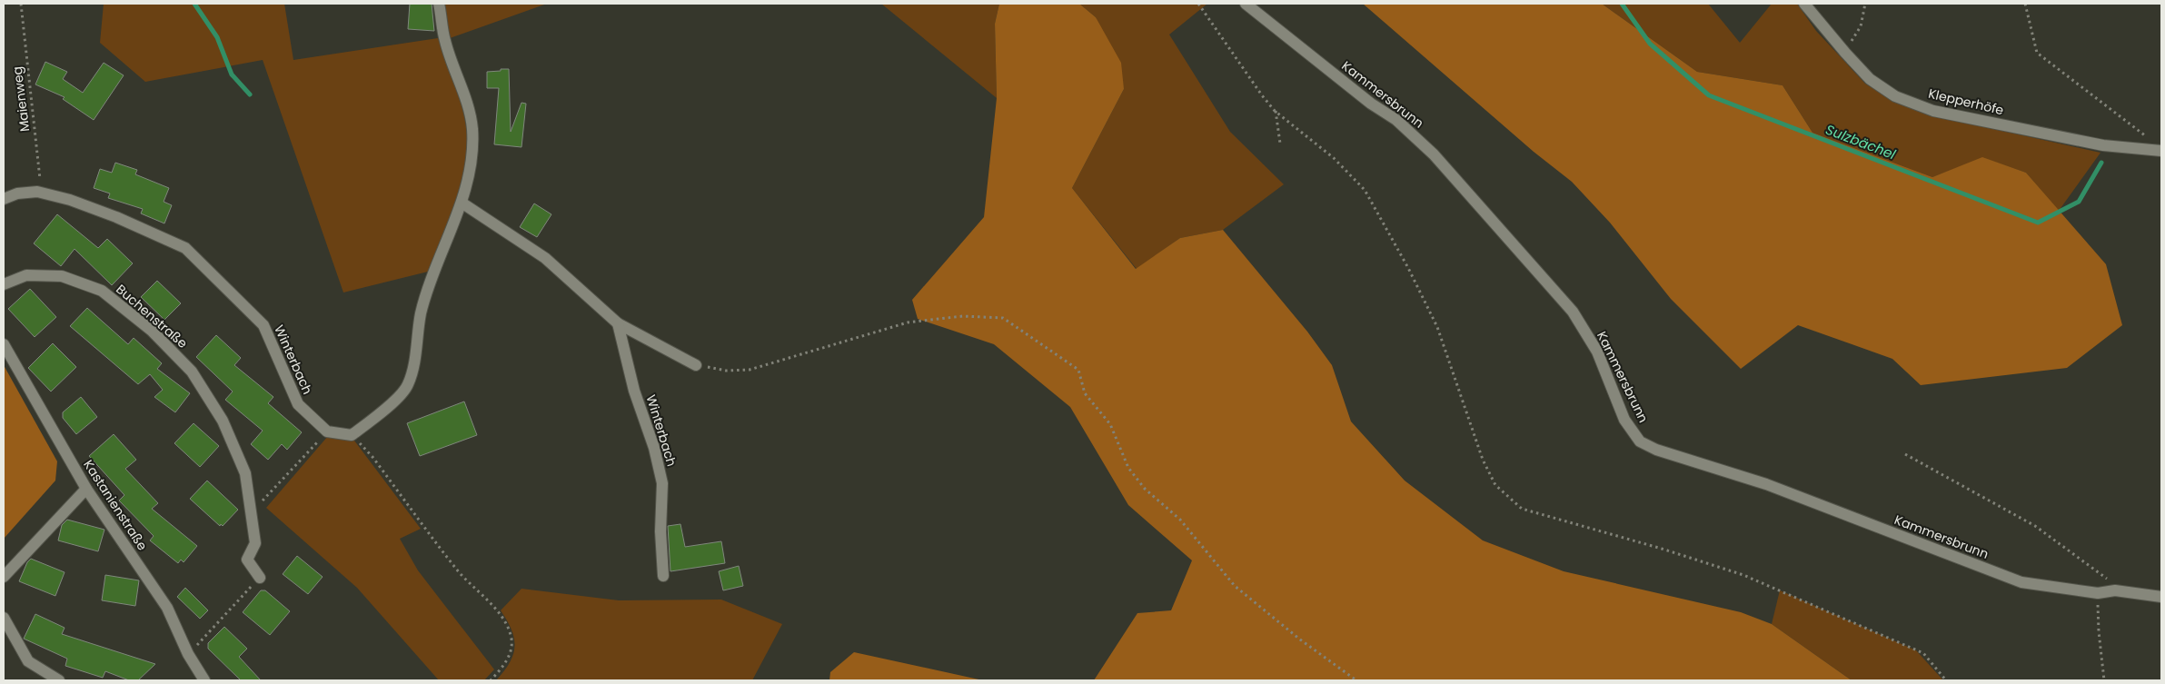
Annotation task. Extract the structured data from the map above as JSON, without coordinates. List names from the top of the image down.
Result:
{
  "streets": {
    "street": [
      "Kammersbrunn",
      "Klepperhöfe",
      "Buchenstraße",
      "Winterbach",
      "Kastanienstraße"
    ],
    "path": ["Maienweg"]
  },
  "crossings": [
    ["Maienweg", "Winterbach"]
  ],
  "water": ["Sulzbächel"]
}
